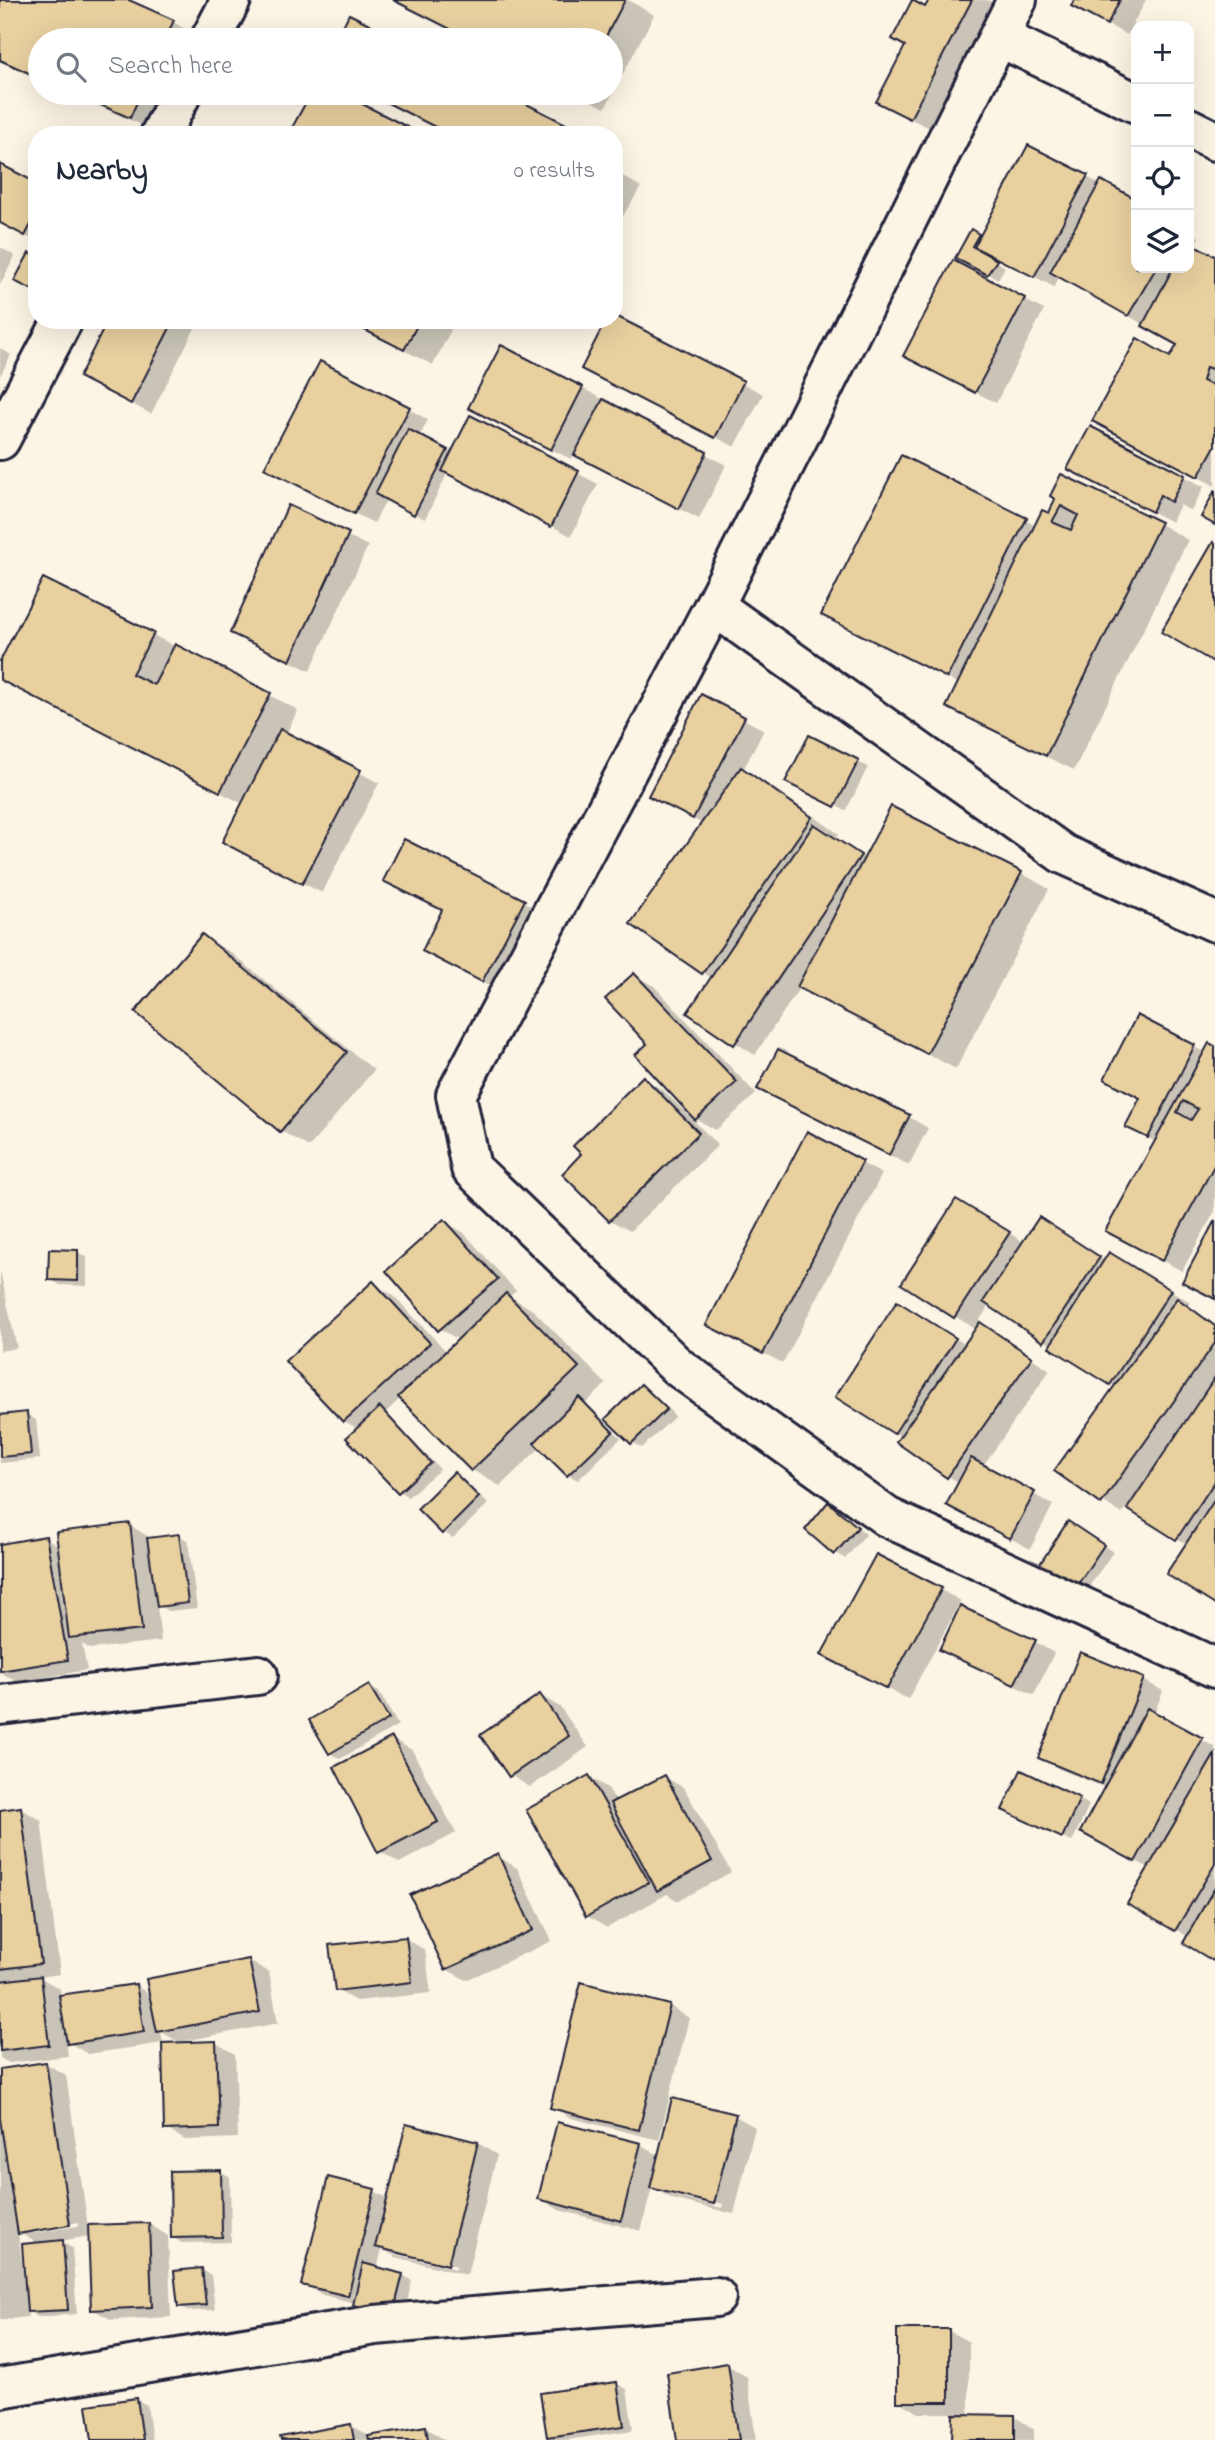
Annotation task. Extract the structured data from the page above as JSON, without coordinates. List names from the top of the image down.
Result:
{
  "page": {
    "map_buttons": ["+", "−"],
    "search": "Search here",
    "heading": ["Nearby", "0 results"]
  }
}
